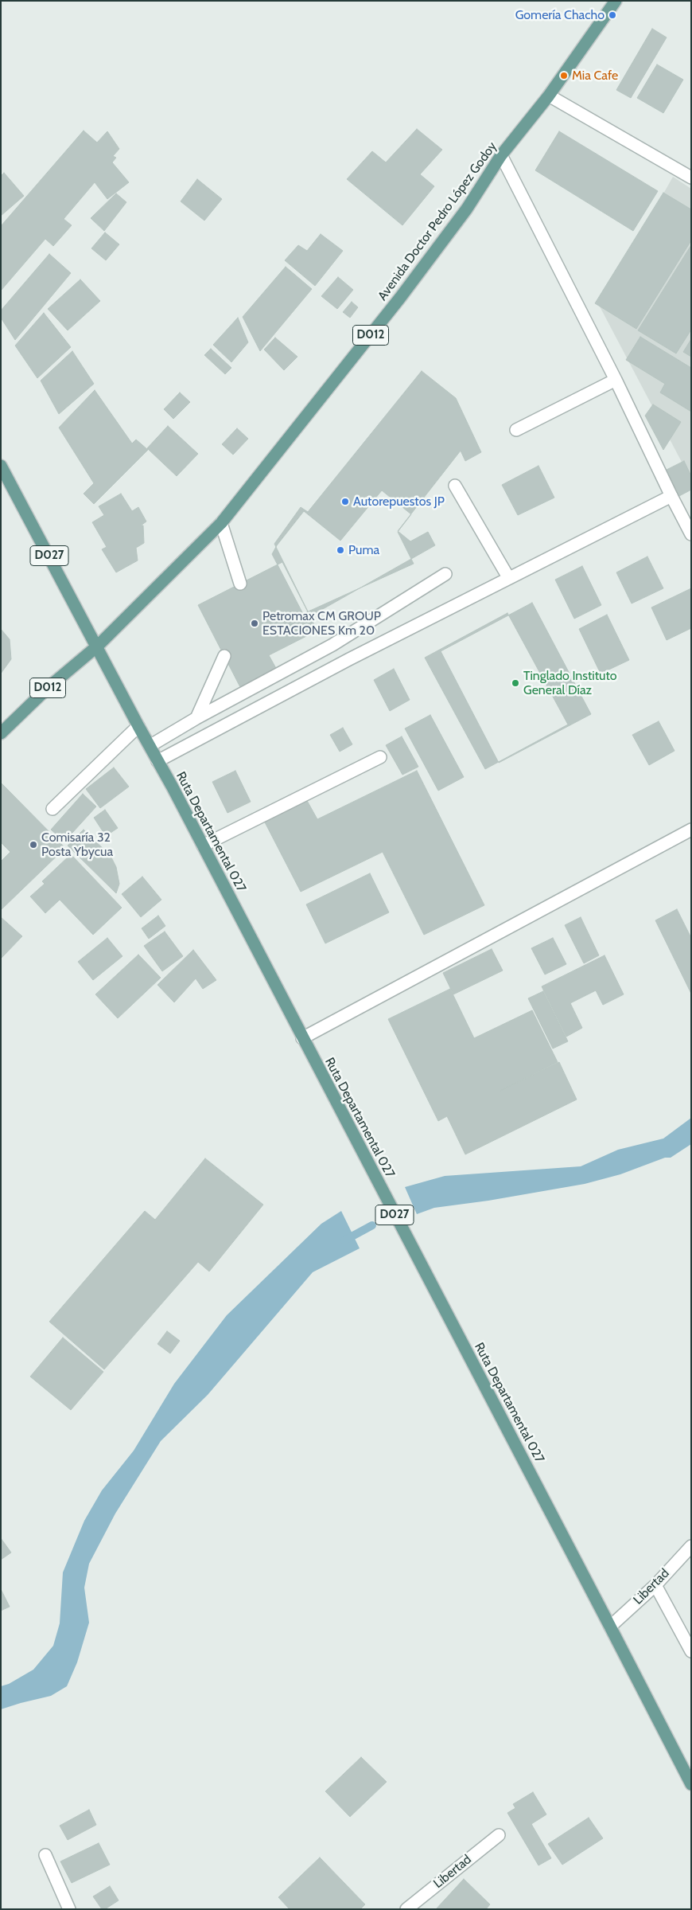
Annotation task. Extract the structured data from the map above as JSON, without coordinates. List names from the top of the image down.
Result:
{
  "streets": {
    "main road": [
      "Avenida Doctor Pedro López Godoy",
      "D012",
      "D027",
      "Ruta Departamental 027"
    ],
    "street": ["Libertad"]
  },
  "crossings": [
    ["Avenida Doctor Pedro López Godoy", "D012"],
    ["Avenida Doctor Pedro López Godoy", "Ruta Departamental 027"],
    ["D012", "Ruta Departamental 027"],
    ["Ruta Departamental 027", "Libertad"]
  ],
  "places": [
    "Gomería Chacho",
    "Mia Cafe",
    "Autorepuestos JP",
    "Puma",
    "Petromax CM GROUP ESTACIONES Km 20",
    "Tinglado Instituto General Díaz",
    "Comisaría 32 Posta Ybycua"
  ]
}
